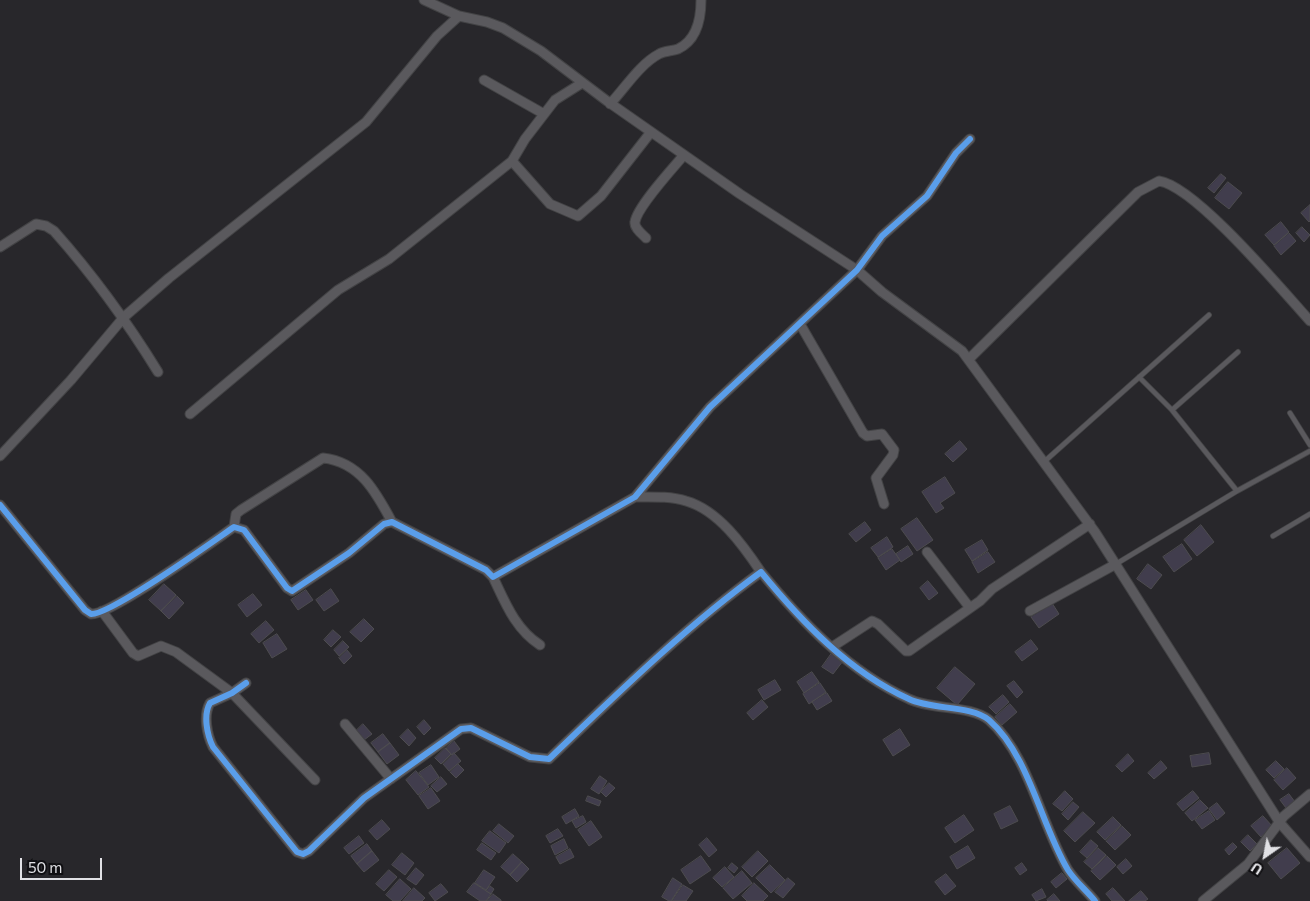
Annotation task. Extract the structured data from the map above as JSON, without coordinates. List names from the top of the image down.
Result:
{
  "scale_bar": "50 m",
  "north": "bottom left"
}
